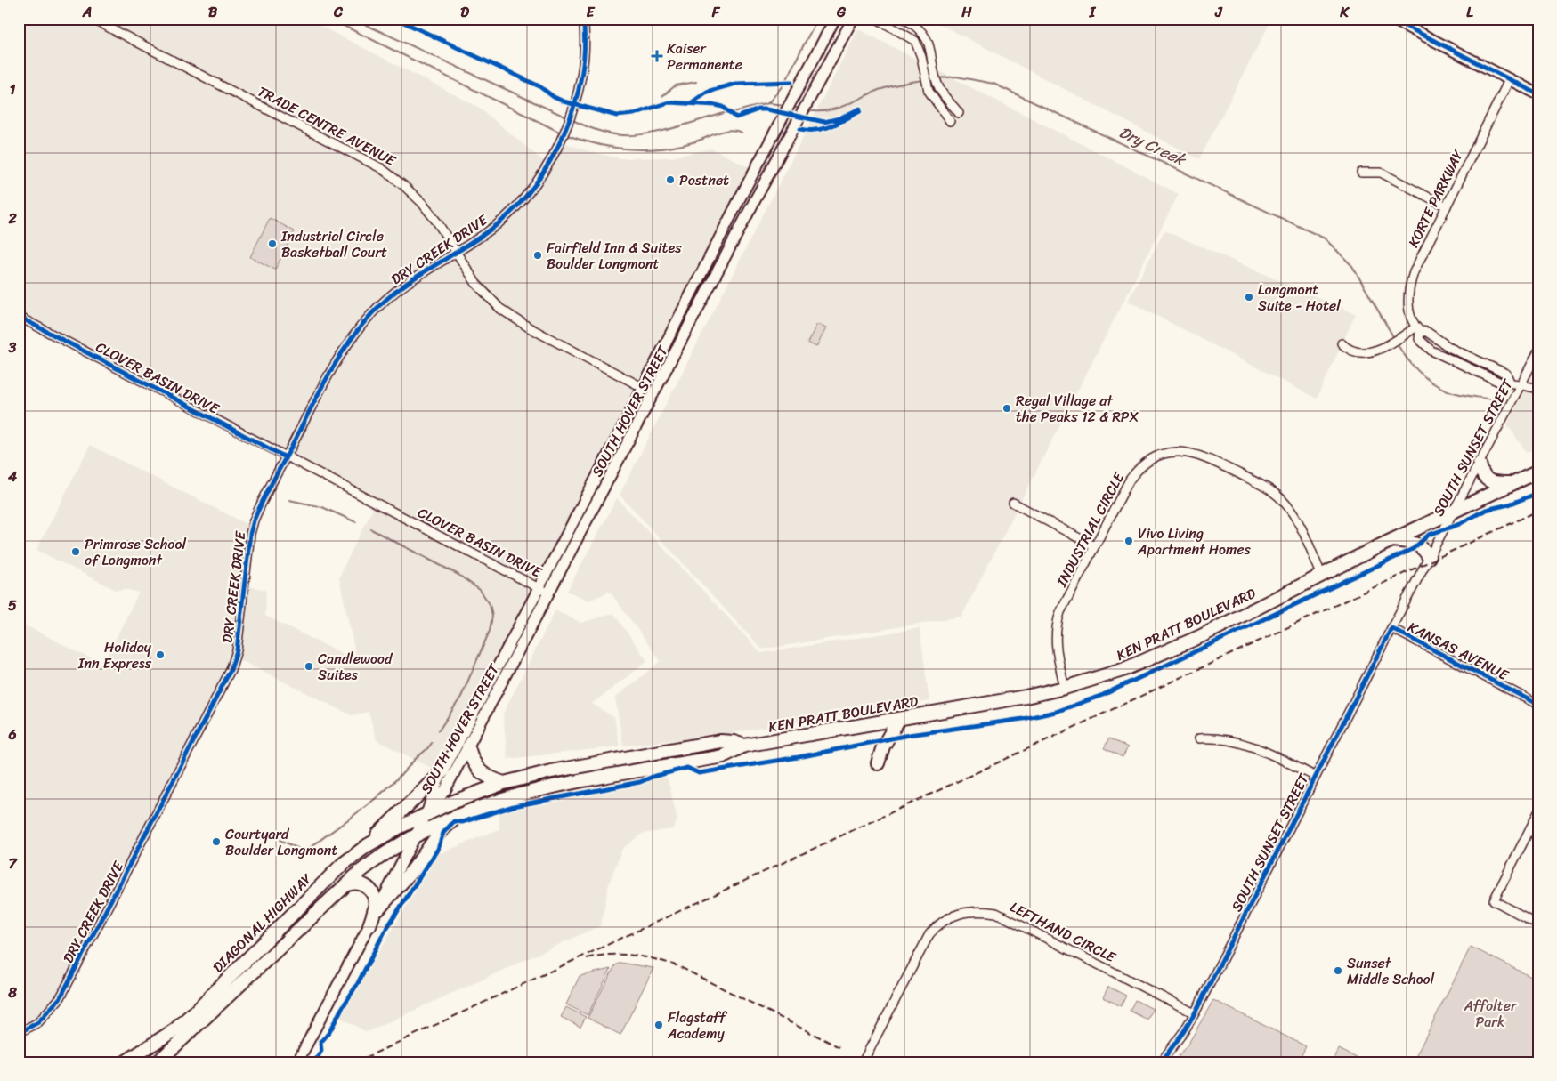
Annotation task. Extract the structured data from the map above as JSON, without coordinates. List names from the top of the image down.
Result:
{
  "streets": {
    "highway": ["KEN PRATT BOULEVARD", "DIAGONAL HIGHWAY"],
    "main road": ["SOUTH HOVER STREET"],
    "street": [
      "TRADE CENTRE AVENUE",
      "KORTE PARKWAY",
      "DRY CREEK DRIVE",
      "CLOVER BASIN DRIVE",
      "SOUTH SUNSET STREET",
      "INDUSTRIAL CIRCLE",
      "KANSAS AVENUE",
      "LEFTHAND CIRCLE"
    ]
  },
  "crossings": [
    ["TRADE CENTRE AVENUE", "DRY CREEK DRIVE"],
    ["TRADE CENTRE AVENUE", "SOUTH HOVER STREET"],
    ["KORTE PARKWAY", "SOUTH SUNSET STREET"],
    ["DRY CREEK DRIVE", "CLOVER BASIN DRIVE"],
    ["CLOVER BASIN DRIVE", "SOUTH HOVER STREET"],
    ["SOUTH HOVER STREET", "KEN PRATT BOULEVARD"],
    ["SOUTH HOVER STREET", "DIAGONAL HIGHWAY"],
    ["SOUTH SUNSET STREET", "KEN PRATT BOULEVARD"],
    ["SOUTH SUNSET STREET", "KANSAS AVENUE"],
    ["SOUTH SUNSET STREET", "LEFTHAND CIRCLE"],
    ["INDUSTRIAL CIRCLE", "KEN PRATT BOULEVARD"],
    ["KEN PRATT BOULEVARD", "DIAGONAL HIGHWAY"]
  ],
  "water": ["Dry Creek"],
  "parks": ["Affolter Park"],
  "places": {
    "health": ["Kaiser Permanente"],
    "other": [
      "Postnet",
      "Industrial Circle Basketball Court",
      "Fairfield Inn & Suites Boulder Longmont",
      "Longmont Suite - Hotel",
      "Regal Village at the Peaks 12 & RPX",
      "Vivo Living Apartment Homes",
      "Primrose School of Longmont",
      "Holiday Inn Express",
      "Candlewood Suites",
      "Courtyard Boulder Longmont",
      "Sunset Middle School",
      "Flagstaff Academy"
    ]
  },
  "grid": {
    "columns": [
      "A",
      "B",
      "C",
      "D",
      "E",
      "F",
      "G",
      "H",
      "I",
      "J",
      "K",
      "L"
    ],
    "rows": [
      "1",
      "2",
      "3",
      "4",
      "5",
      "6",
      "7",
      "8"
    ]
  }
}
